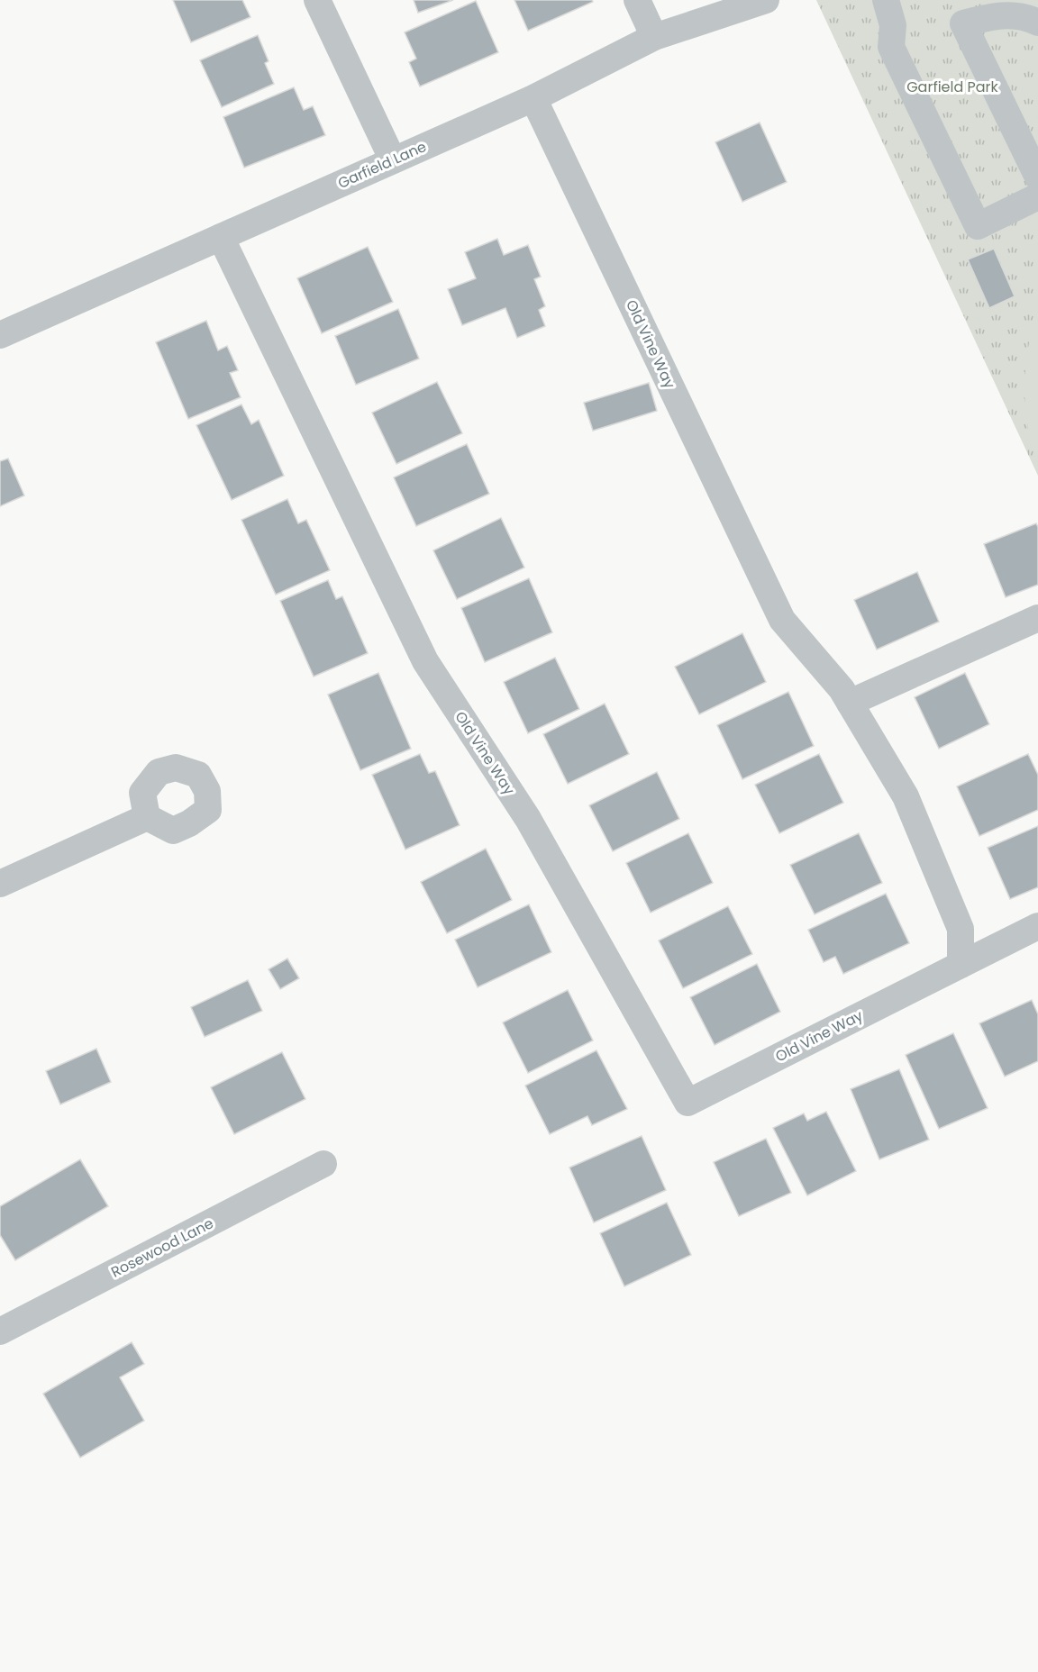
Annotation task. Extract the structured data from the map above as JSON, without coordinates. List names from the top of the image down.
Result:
{
  "streets": {
    "street": ["Garfield Lane", "Old Vine Way", "Rosewood Lane"]
  },
  "crossings": [
    ["Garfield Lane", "Old Vine Way"]
  ],
  "parks": ["Garfield Park"]
}
